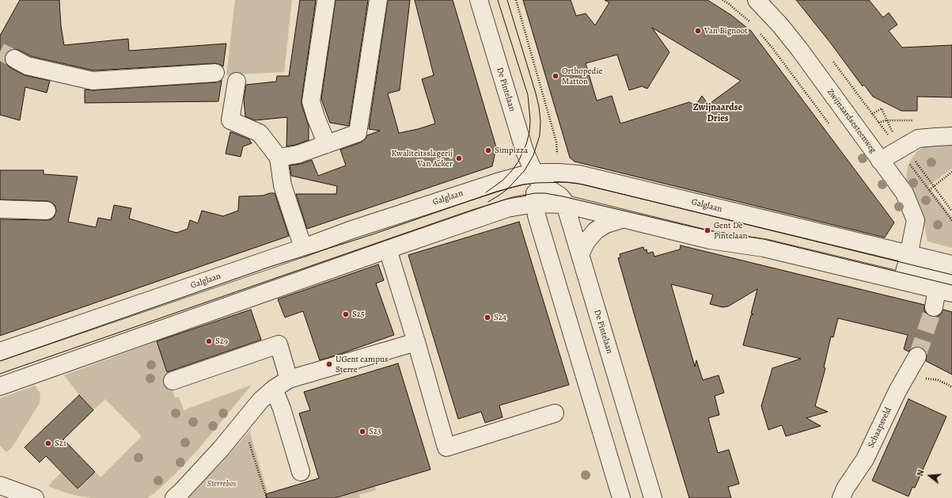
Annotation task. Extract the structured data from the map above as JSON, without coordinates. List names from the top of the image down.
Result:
{
  "streets": {
    "street": [
      "De Pintelaan",
      "Zwijnaardsesteenweg",
      "Galglaan",
      "Schaapsveld"
    ]
  },
  "crossings": [
    ["De Pintelaan", "Galglaan"],
    ["Zwijnaardsesteenweg", "Galglaan"]
  ],
  "districts": ["Zwijnaardse Dries"],
  "parks": ["Sterrebos"],
  "places": [
    "Van Bignoot",
    "Orthopedie Matton",
    "Simpizza",
    "Kwaliteitsslagerij Van Acker",
    "Gent De Pintelaan",
    "S25",
    "S24",
    "S29",
    "UGent campus Sterre",
    "S23",
    "S21"
  ],
  "north": "left"
}
